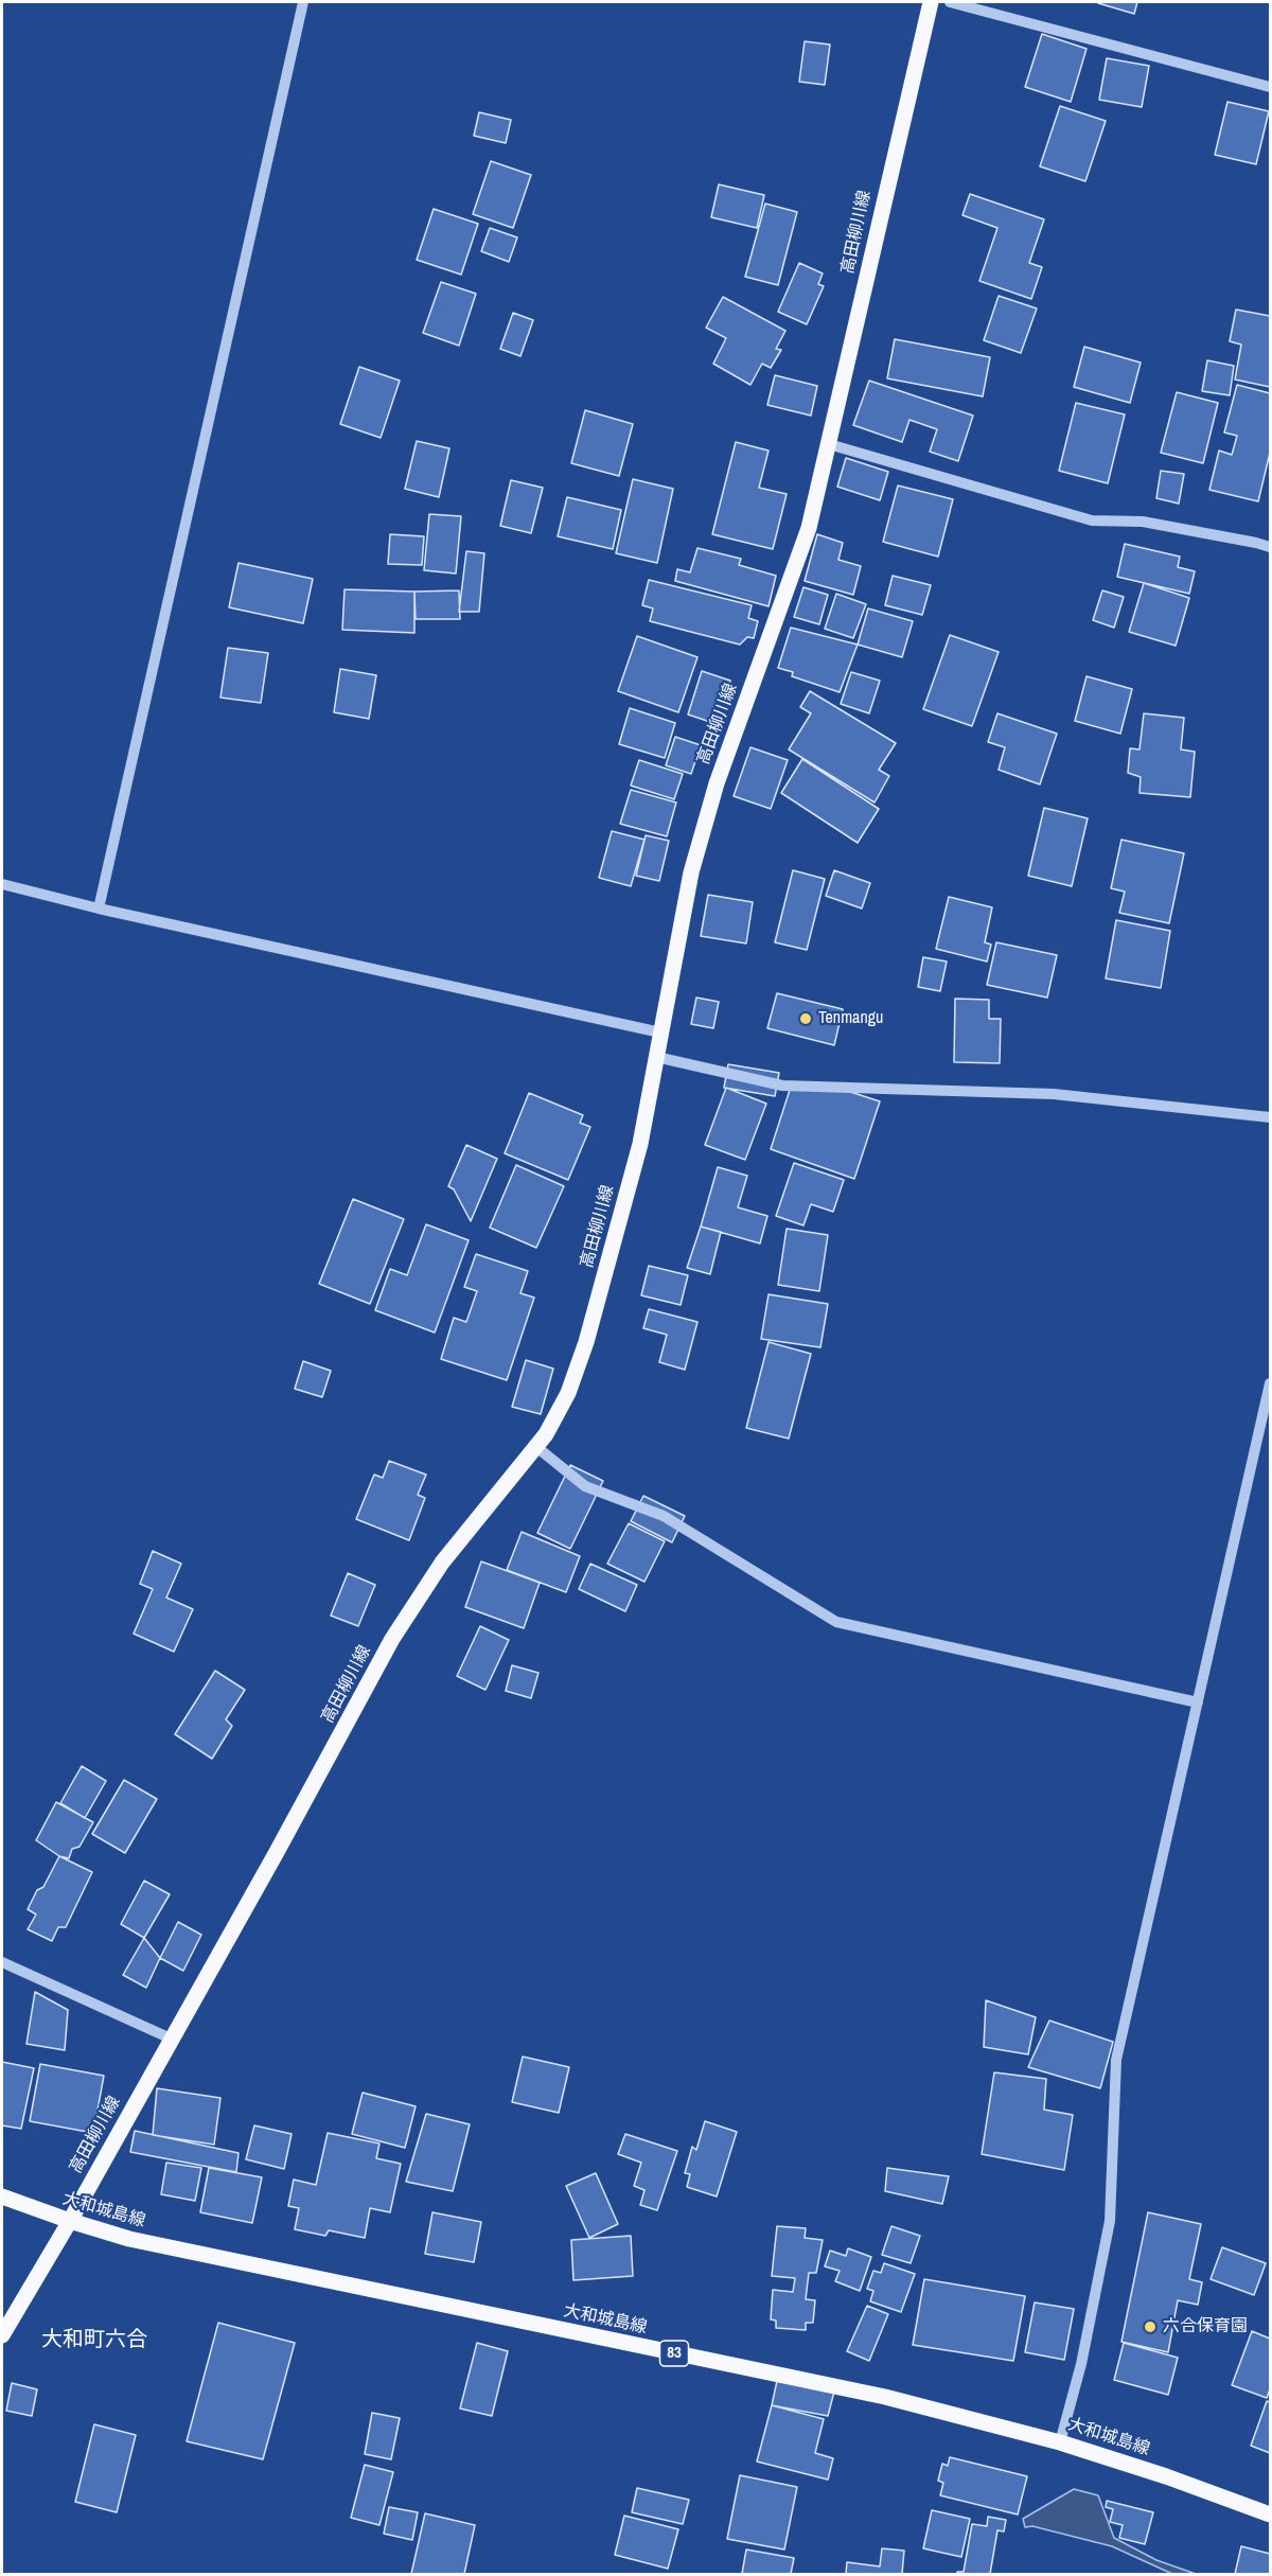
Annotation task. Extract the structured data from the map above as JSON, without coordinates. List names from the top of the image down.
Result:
{
  "streets": {
    "main road": ["高田柳川線", "大和城島線", "83"]
  },
  "crossings": [
    ["高田柳川線", "大和城島線"]
  ],
  "districts": ["大和町六合"],
  "places": ["Tenmangu", "六合保育園"]
}
